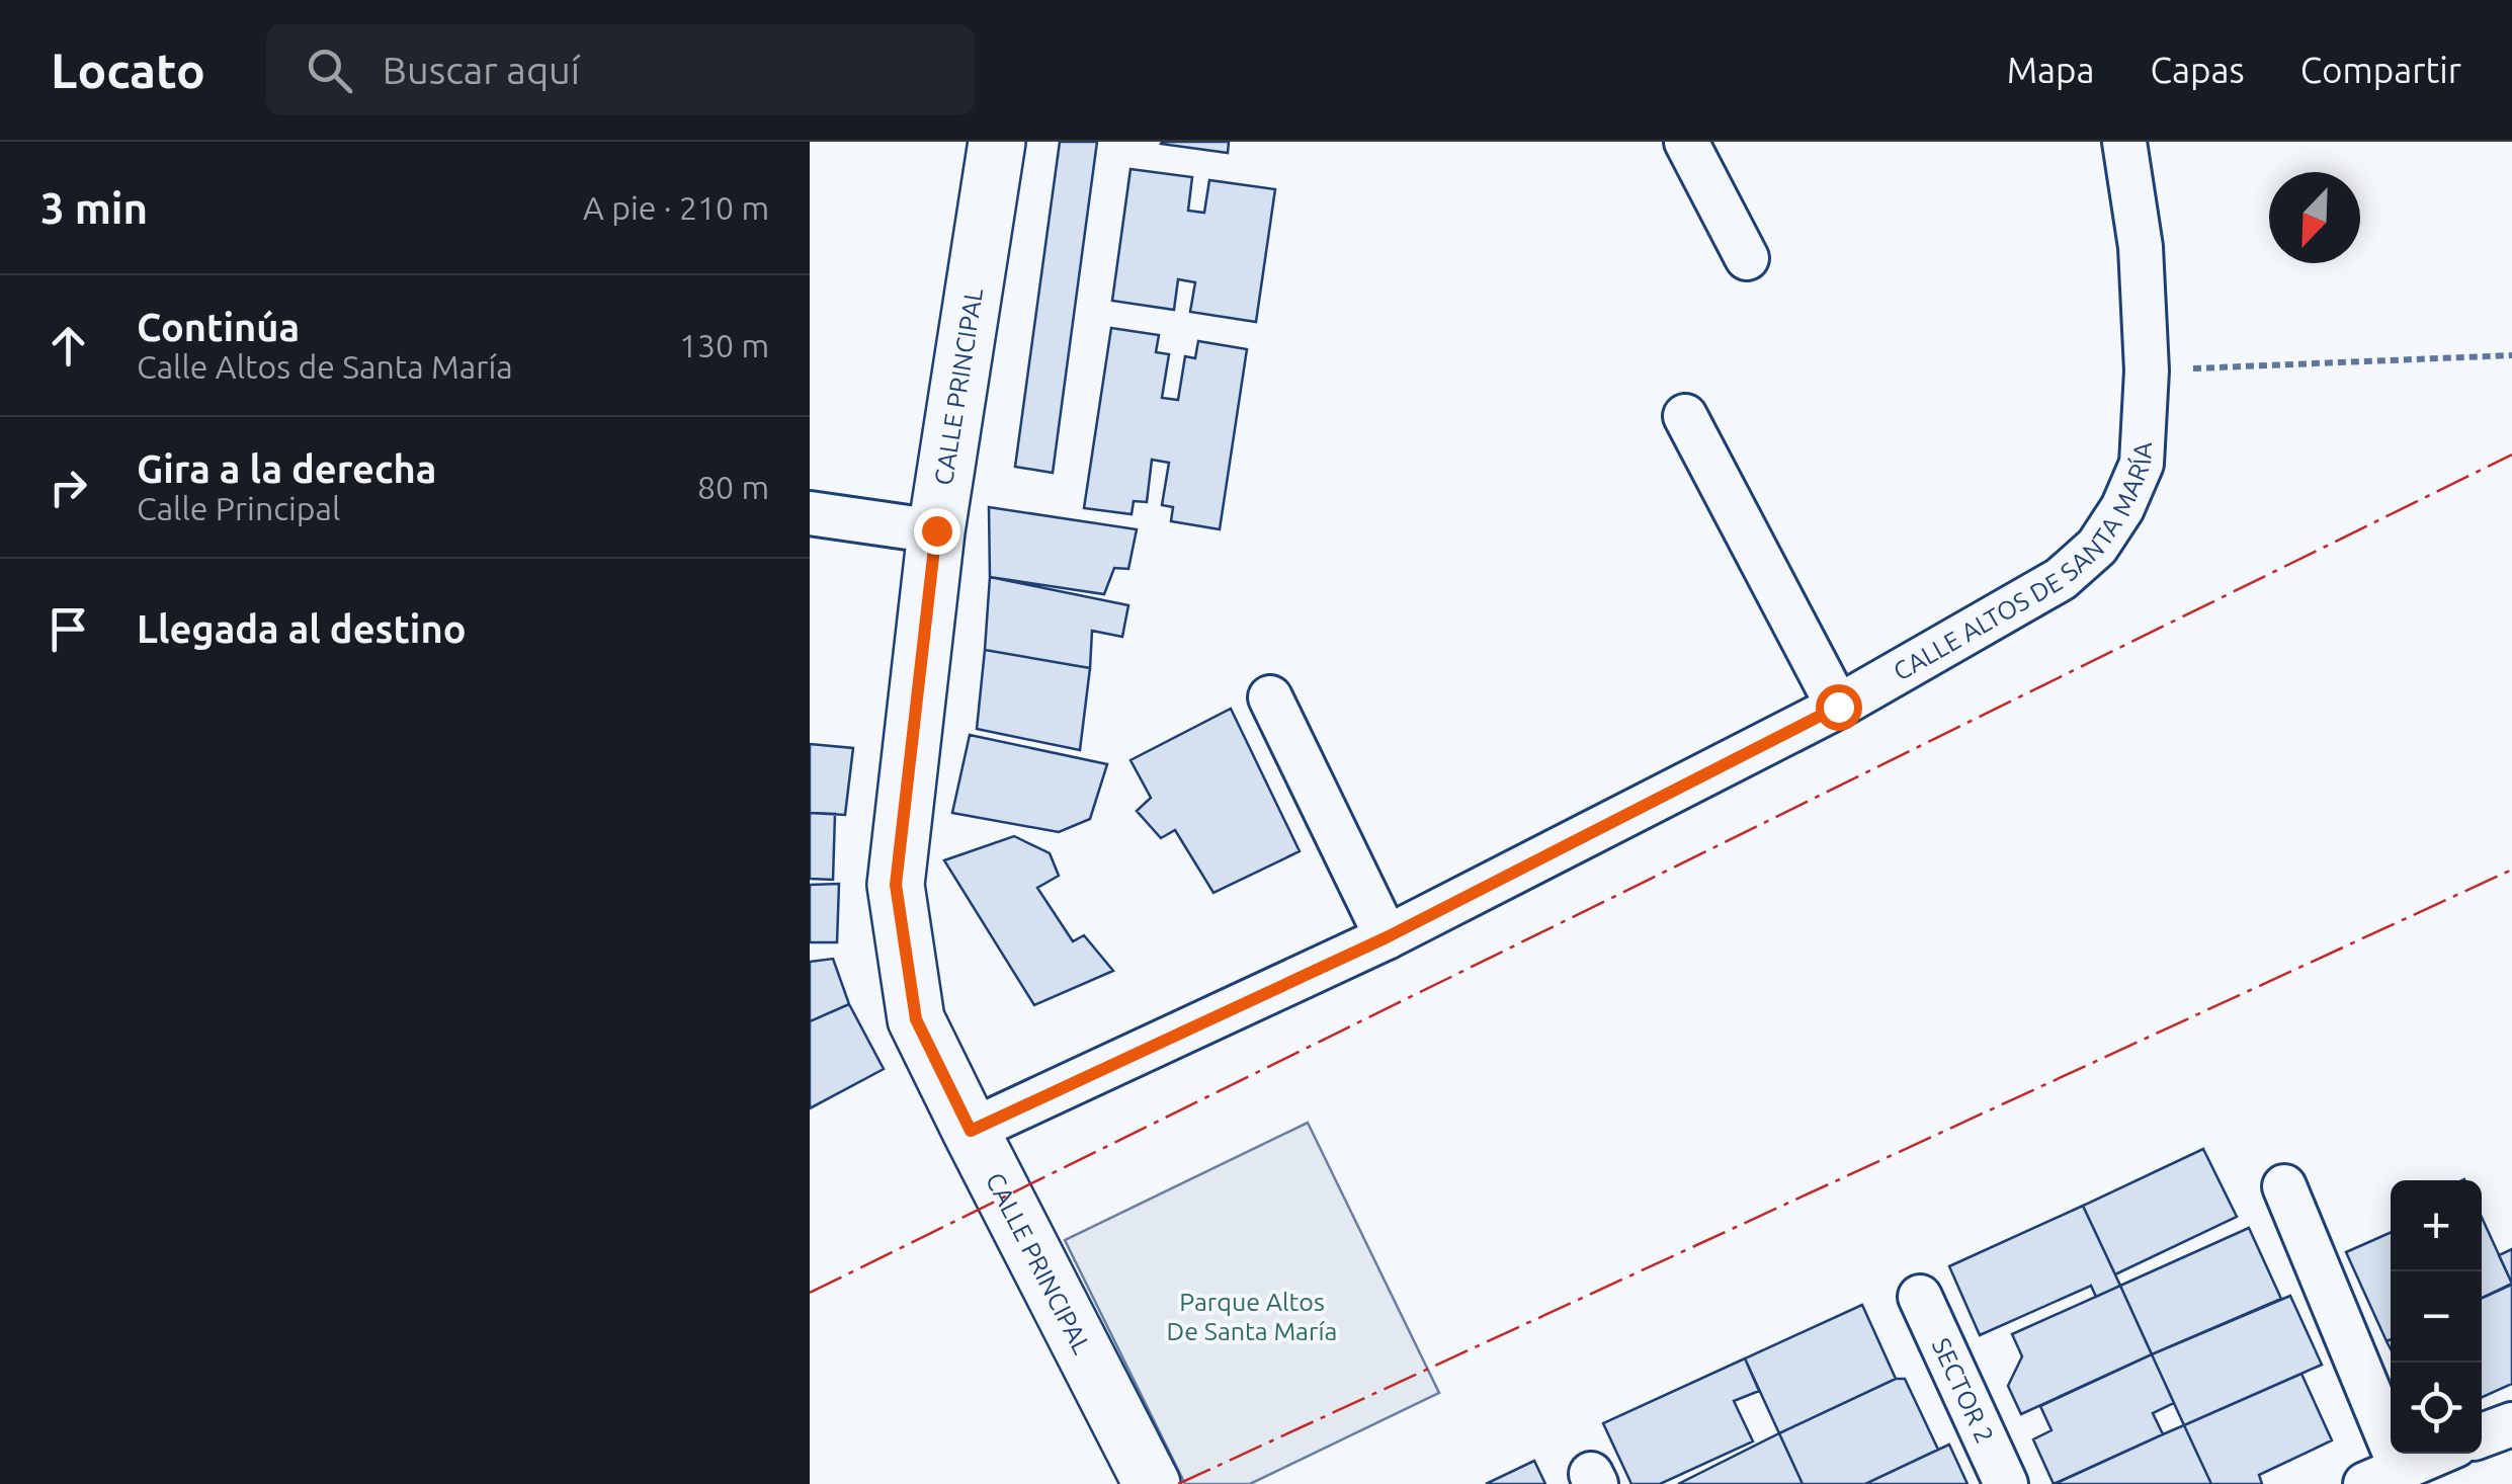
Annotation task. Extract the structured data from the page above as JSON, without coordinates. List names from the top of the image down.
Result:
{
  "streets": {
    "street": ["CALLE PRINCIPAL", "CALLE ALTOS DE SANTA MARÍA", "SECTOR 2"]
  },
  "crossings": [
    ["CALLE PRINCIPAL", "CALLE ALTOS DE SANTA MARÍA"]
  ],
  "parks": ["Parque Altos De Santa María"],
  "north": "bottom left",
  "page": {
    "header": "Locato",
    "search": "Buscar aquí",
    "nav": ["Mapa", "Capas", "Compartir"],
    "heading": ["3 min", "A pie · 210 m"],
    "list": [
      ["Continúa", "Calle Altos de Santa María", "130 m"],
      ["Gira a la derecha", "Calle Principal", "80 m"],
      "Llegada al destino"
    ],
    "map_buttons": ["+", "−"]
  }
}
